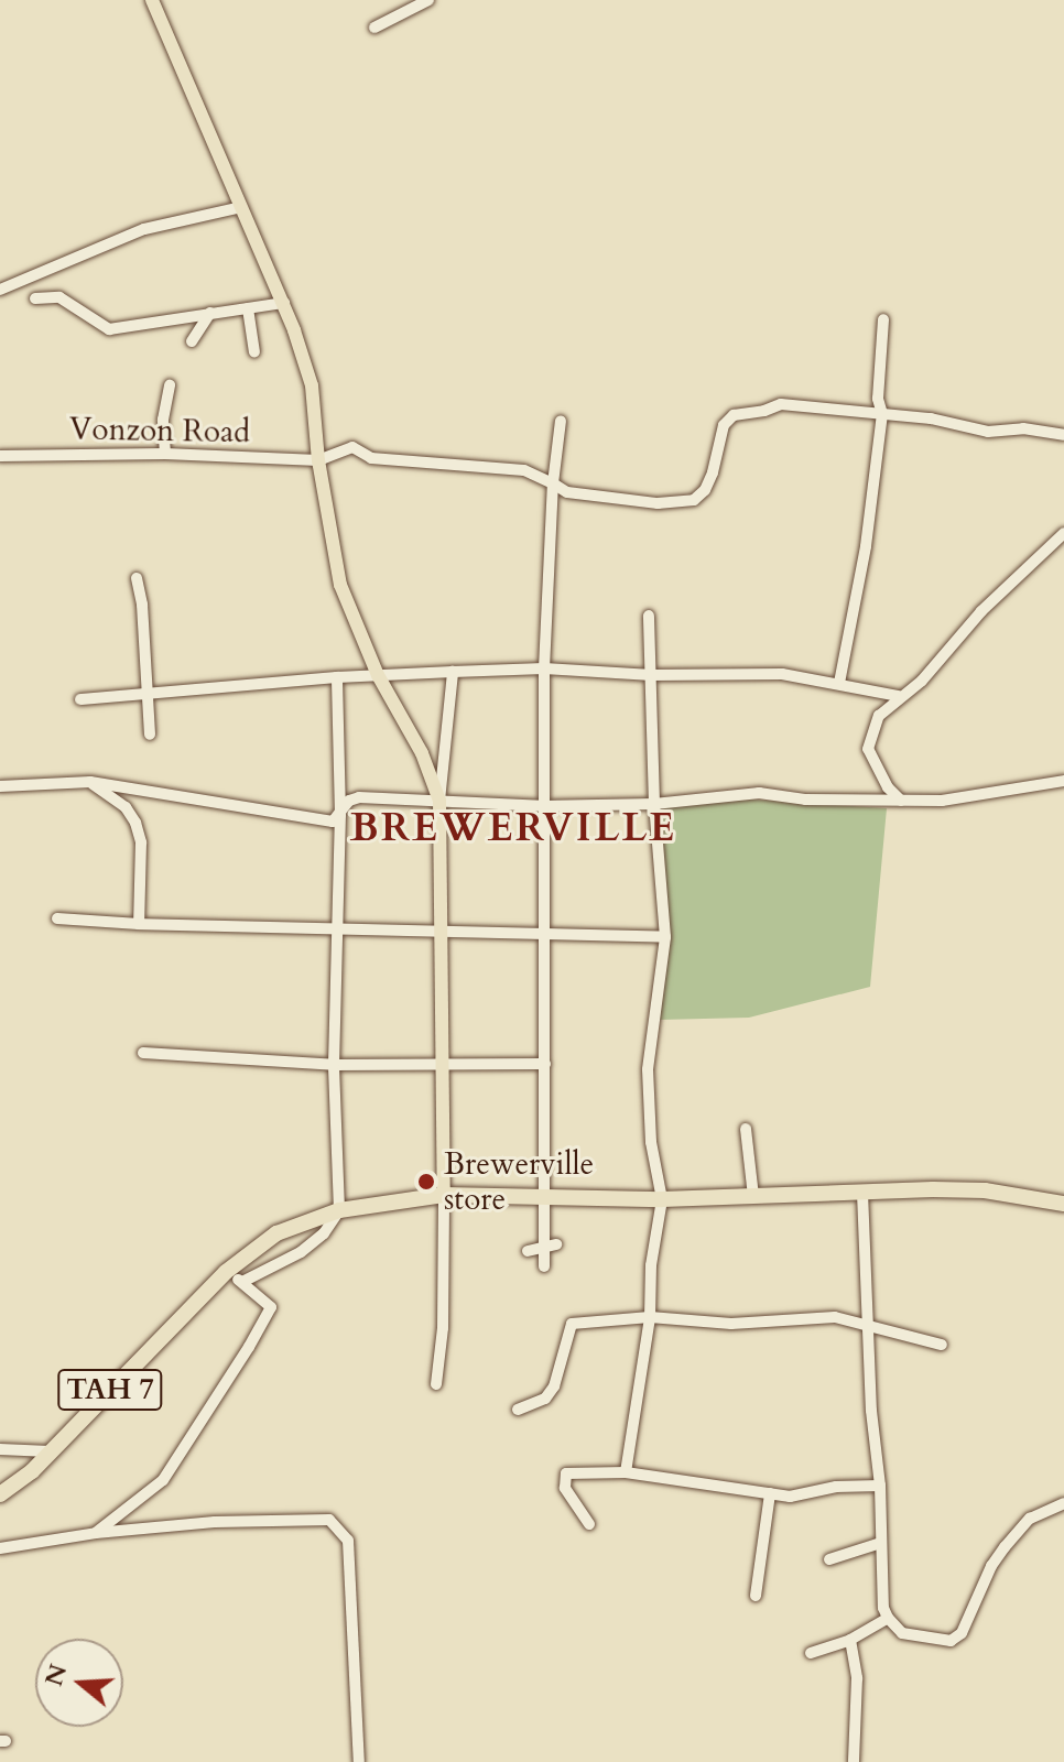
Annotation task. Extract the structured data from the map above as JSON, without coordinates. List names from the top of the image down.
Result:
{
  "streets": {
    "highway": ["TAH 7"],
    "street": ["Vonzon Road"]
  },
  "districts": ["BREWERVILLE"],
  "places": ["Brewerville store"],
  "north": "left"
}
